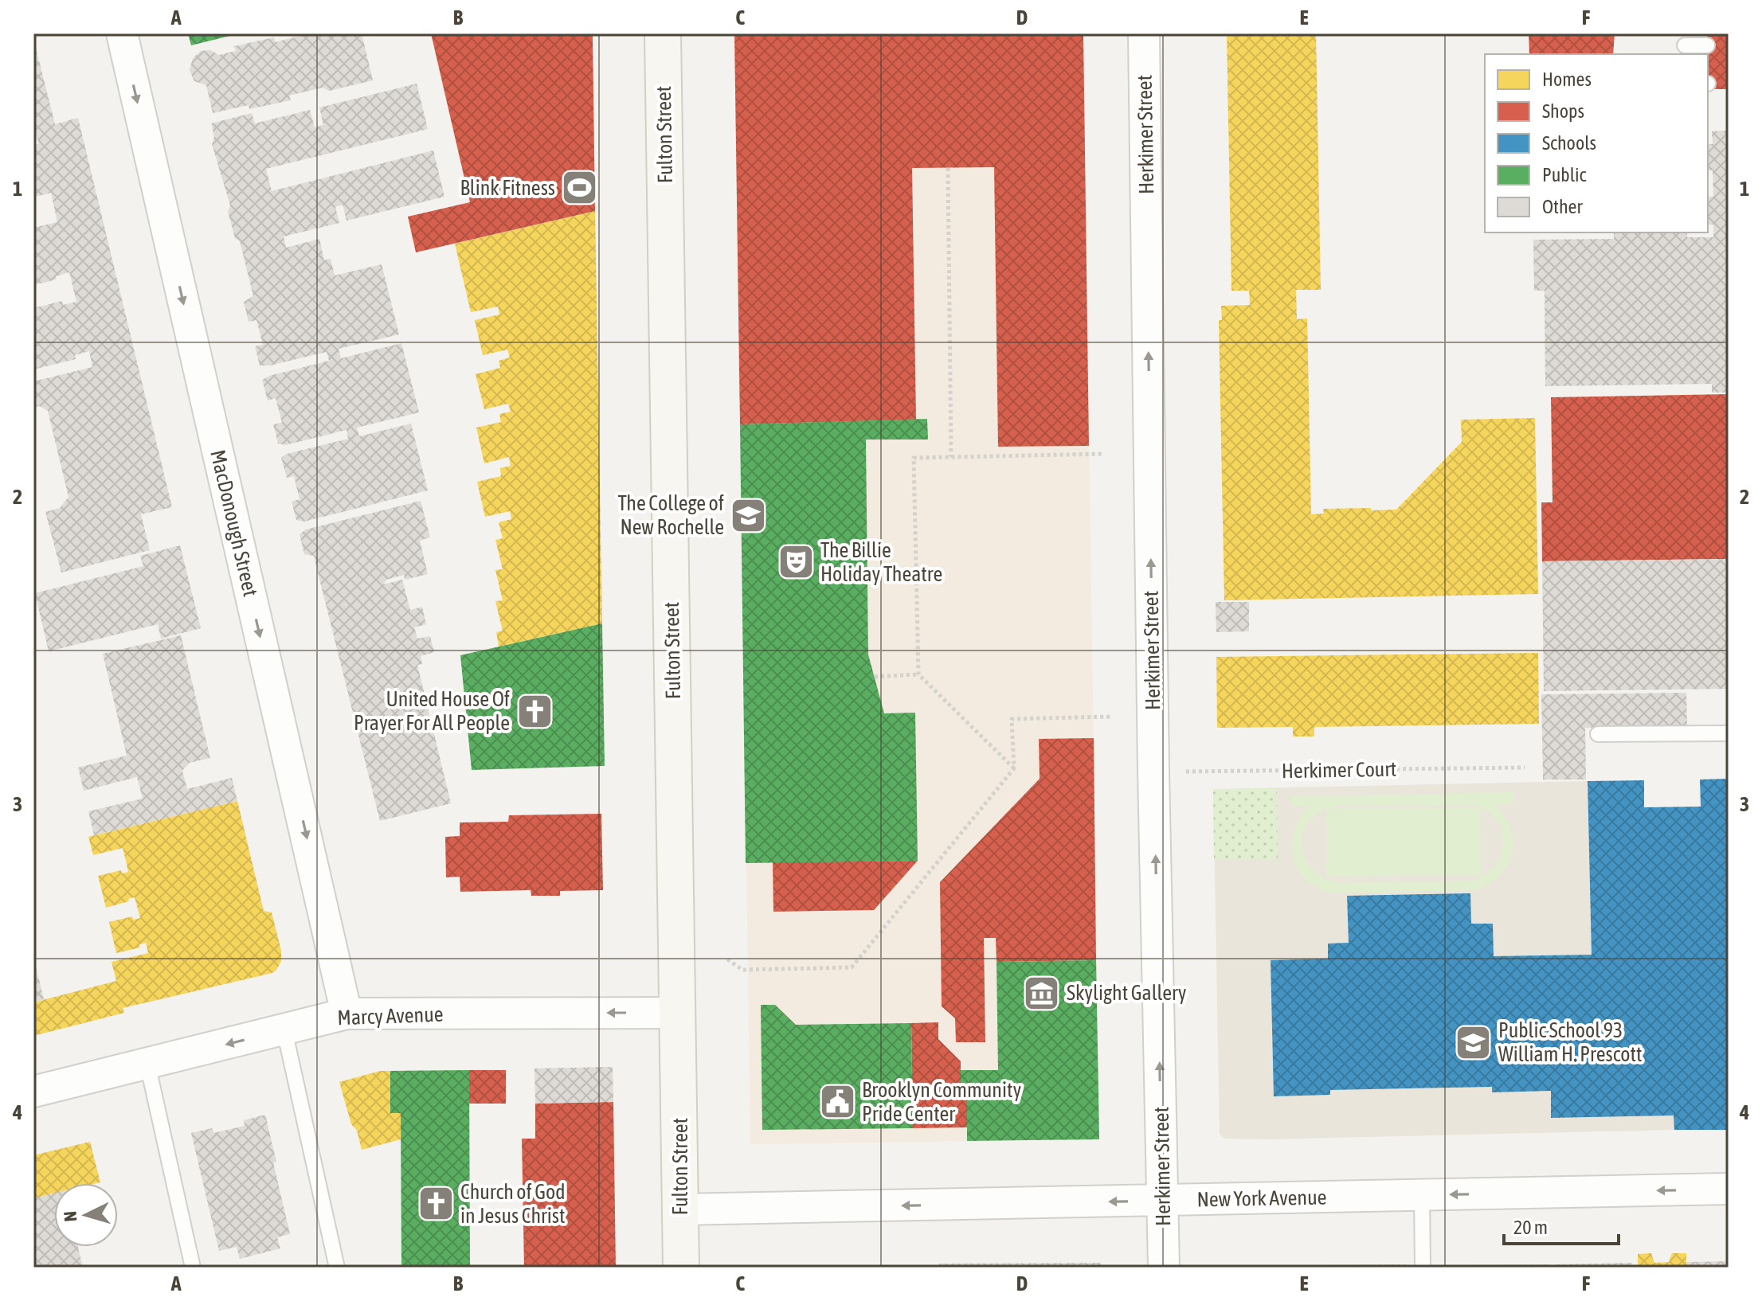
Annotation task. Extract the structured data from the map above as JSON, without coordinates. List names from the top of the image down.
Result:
{
  "streets": {
    "main road": ["Fulton Street"],
    "street": [
      "Herkimer Street",
      "MacDonough Street",
      "Marcy Avenue",
      "New York Avenue"
    ],
    "path": ["Herkimer Court"]
  },
  "crossings": [
    ["Fulton Street", "Marcy Avenue"],
    ["Fulton Street", "New York Avenue"],
    ["Herkimer Street", "Herkimer Court"],
    ["Herkimer Street", "New York Avenue"],
    ["MacDonough Street", "Marcy Avenue"]
  ],
  "one_way": [
    "Herkimer Street",
    "MacDonough Street",
    "Marcy Avenue",
    "New York Avenue"
  ],
  "places": {
    "sports": ["Blink Fitness"],
    "school or university": ["The College of New Rochelle", "Public School 93 William H. Prescott"],
    "theatre": ["The Billie Holiday Theatre"],
    "church": ["United House Of Prayer For All People", "Church of God in Jesus Christ"],
    "museum": ["Skylight Gallery"],
    "public building": ["Brooklyn Community Pride Center"]
  },
  "legend": [
    "Homes",
    "Shops",
    "Schools",
    "Public",
    "Other"
  ],
  "scale_bar": "20 m",
  "north": "left",
  "grid": {
    "columns": [
      "A",
      "B",
      "C",
      "D",
      "E",
      "F"
    ],
    "rows": [
      "1",
      "2",
      "3",
      "4"
    ]
  }
}
